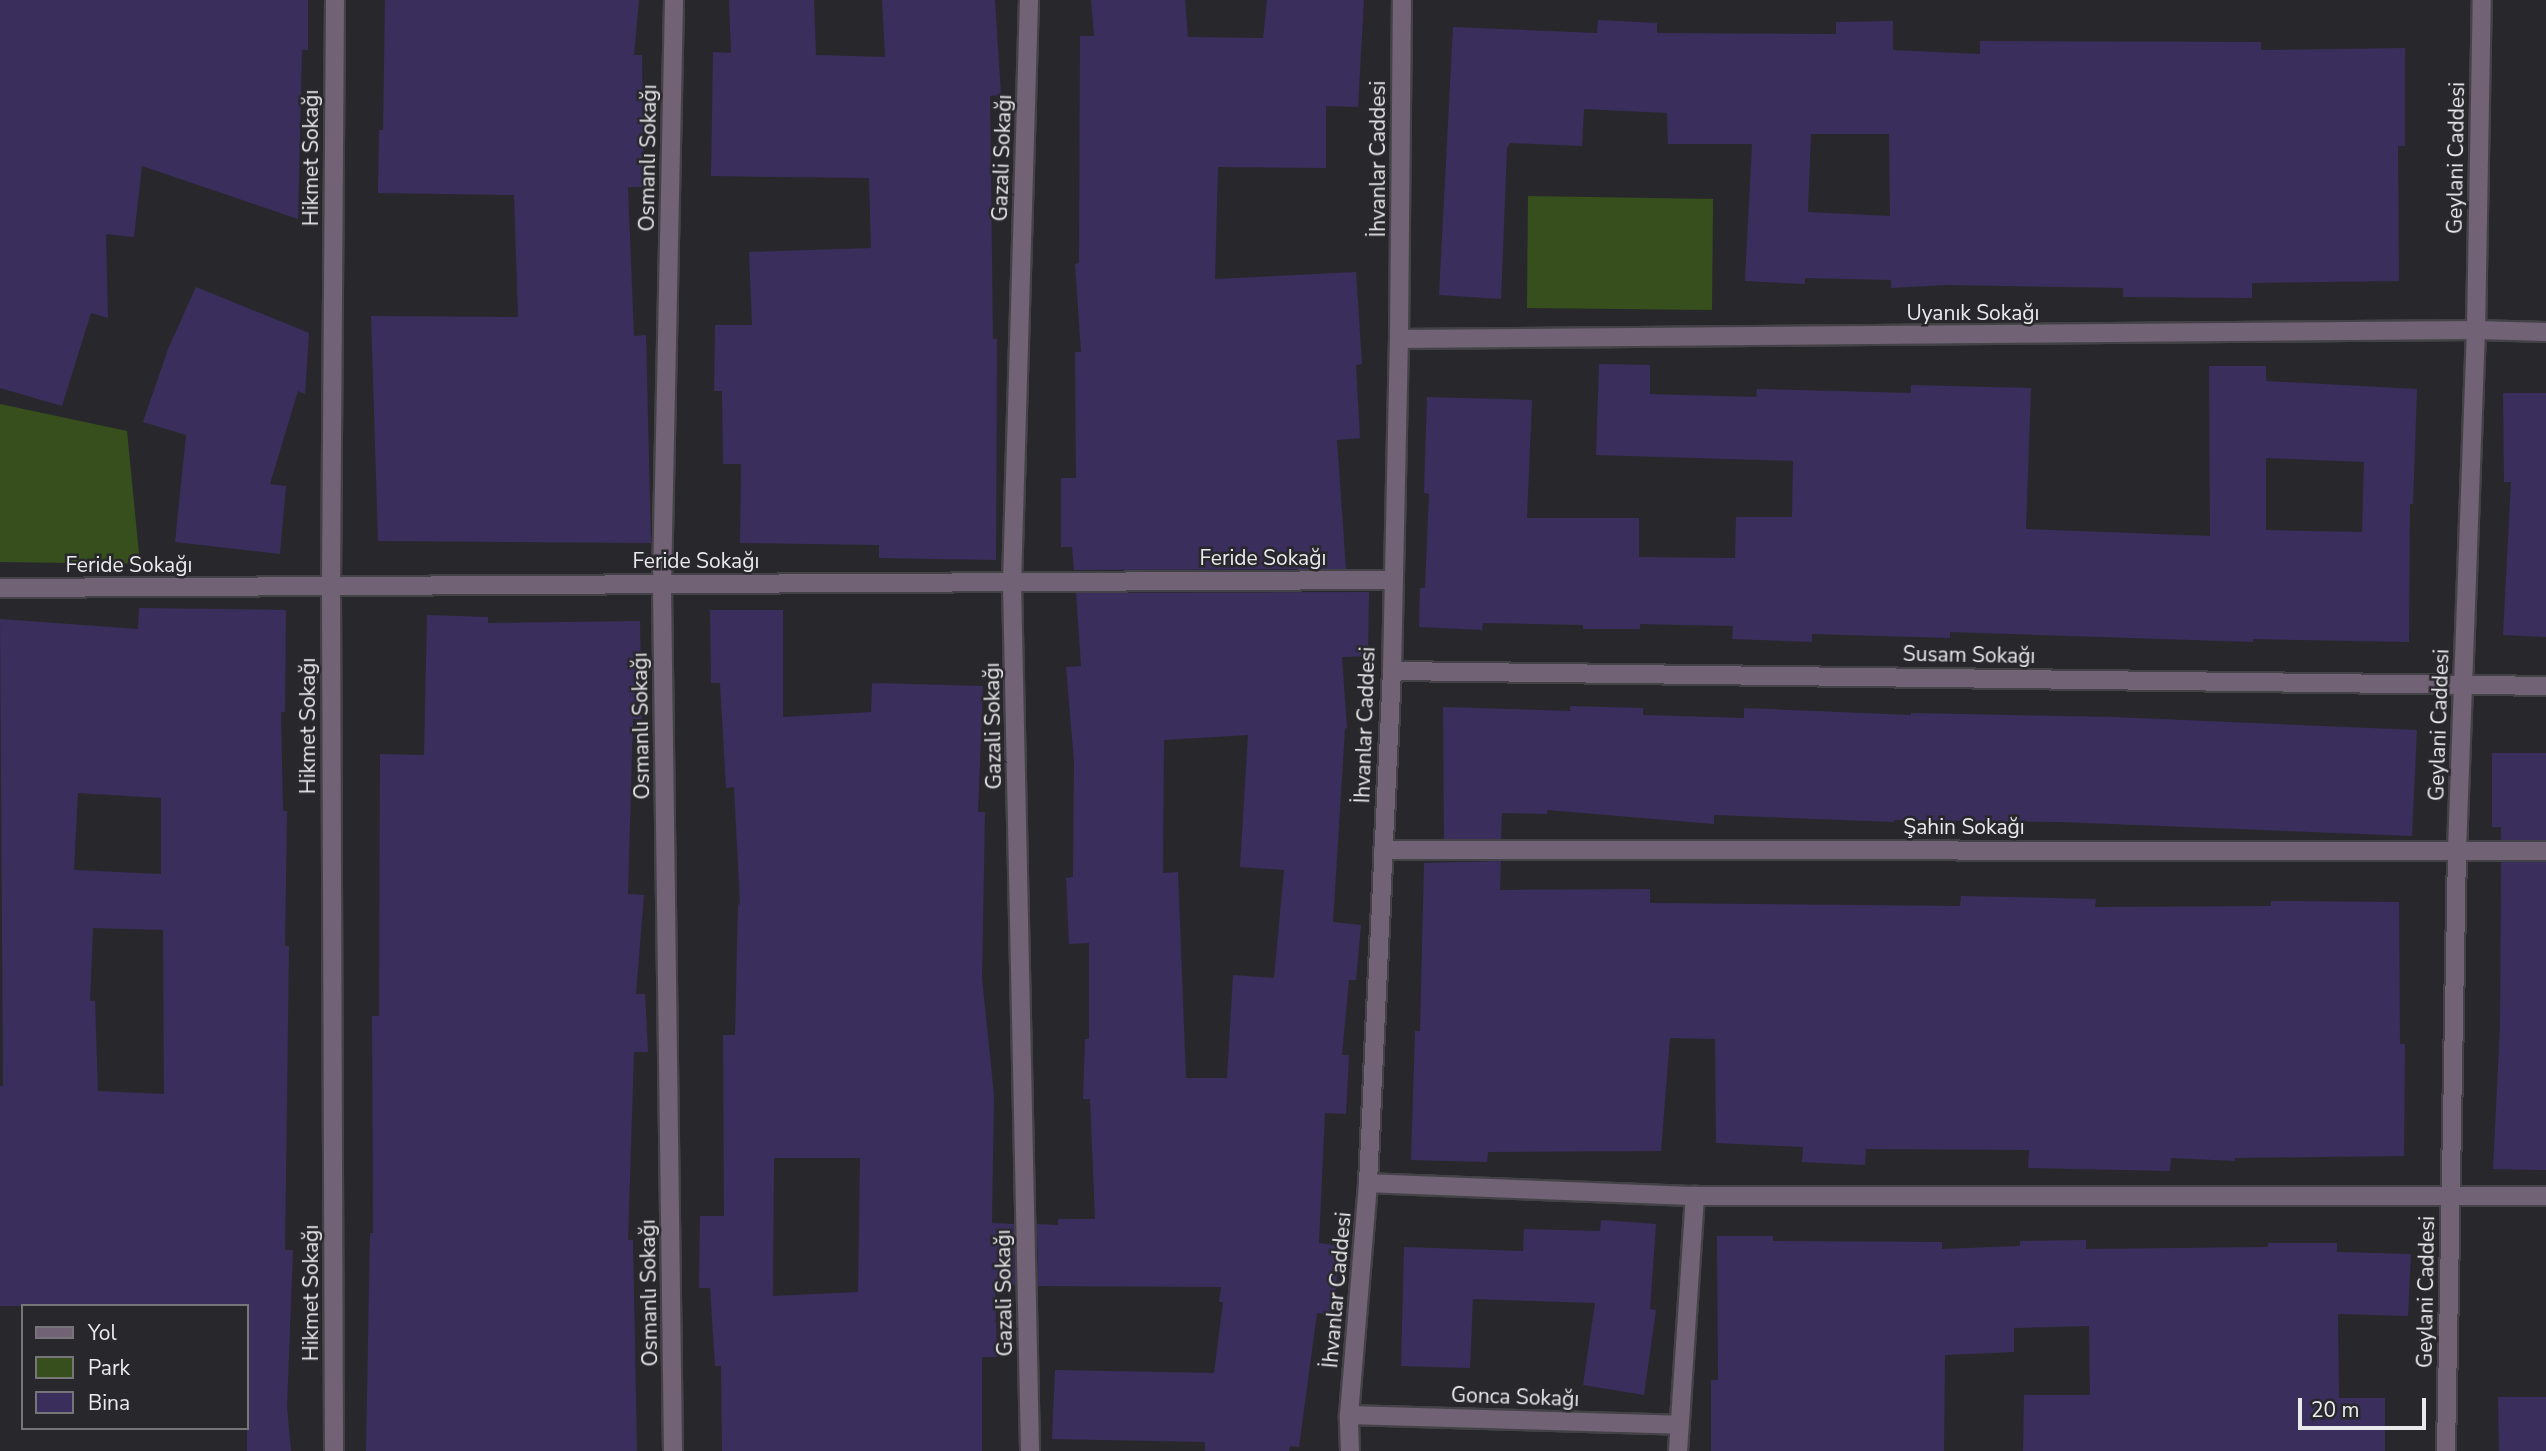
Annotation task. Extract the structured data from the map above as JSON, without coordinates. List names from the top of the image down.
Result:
{
  "streets": {
    "street": [
      "Hikmet Sokağı",
      "Osmanlı Sokağı",
      "Gazali Sokağı",
      "Geylani Caddesi",
      "İhvanlar Caddesi",
      "Uyanık Sokağı",
      "Feride Sokağı",
      "Susam Sokağı",
      "Şahin Sokağı",
      "Gonca Sokağı"
    ]
  },
  "crossings": [
    ["Hikmet Sokağı", "Feride Sokağı"],
    ["Osmanlı Sokağı", "Feride Sokağı"],
    ["Gazali Sokağı", "Feride Sokağı"],
    ["Geylani Caddesi", "Uyanık Sokağı"],
    ["Geylani Caddesi", "Susam Sokağı"],
    ["Geylani Caddesi", "Şahin Sokağı"],
    ["İhvanlar Caddesi", "Uyanık Sokağı"],
    ["İhvanlar Caddesi", "Feride Sokağı"],
    ["İhvanlar Caddesi", "Susam Sokağı"],
    ["İhvanlar Caddesi", "Şahin Sokağı"],
    ["İhvanlar Caddesi", "Gonca Sokağı"]
  ],
  "legend": ["Yol", "Park", "Bina"],
  "scale_bar": "20 m"
}
